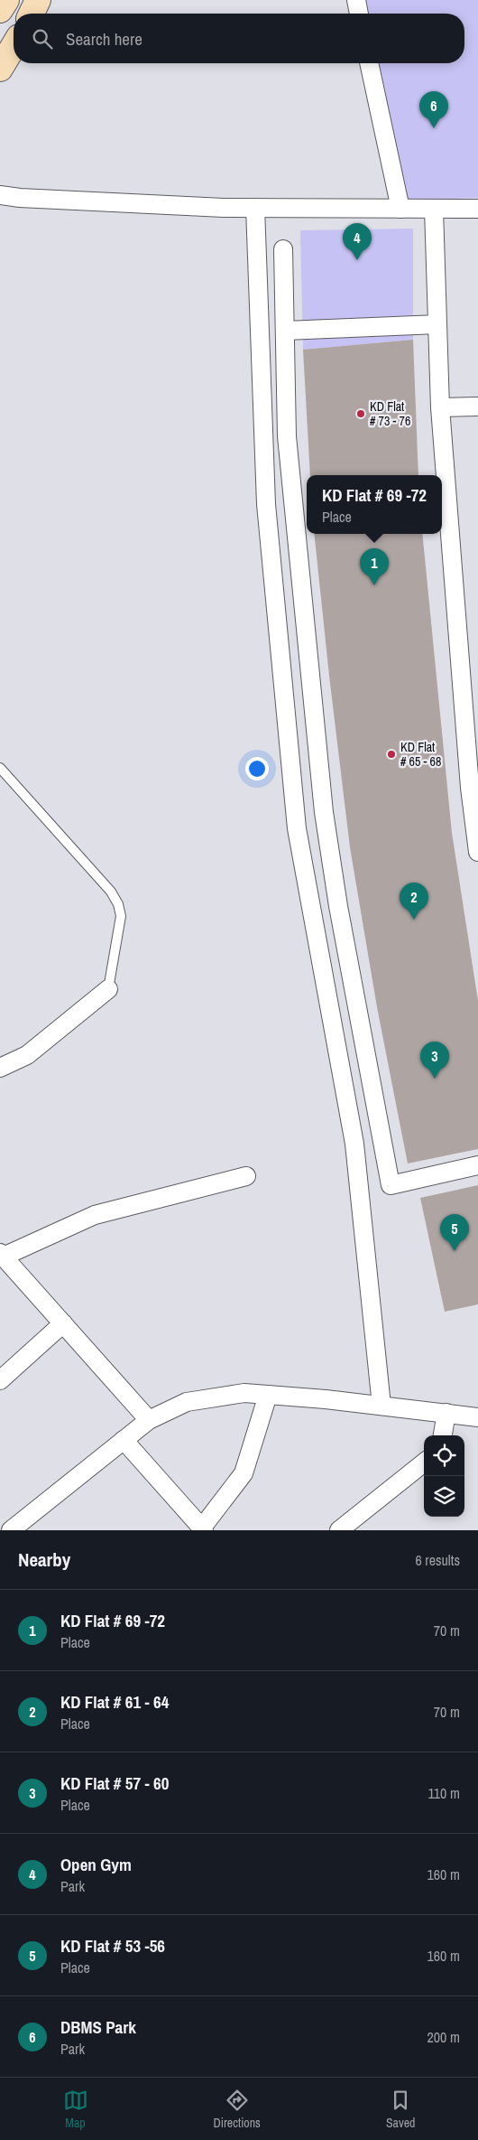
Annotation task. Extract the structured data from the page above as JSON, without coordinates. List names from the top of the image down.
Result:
{
  "places": ["KD Flat # 73 - 76", "KD Flat # 65 - 68"],
  "page": {
    "search": "Search here",
    "pins": [
      "6",
      "4",
      "1",
      "2",
      "3",
      "5"
    ],
    "popup": ["KD Flat # 69 -72", "Place"],
    "heading": ["Nearby", "6 results"],
    "list": [
      {
        "mark": "1",
        "name": "KD Flat # 69 -72",
        "note": "Place",
        "value": "70 m"
      },
      {
        "mark": "2",
        "name": "KD Flat # 61 - 64",
        "note": "Place",
        "value": "70 m"
      },
      {
        "mark": "3",
        "name": "KD Flat # 57 - 60",
        "note": "Place",
        "value": "110 m"
      },
      {
        "mark": "4",
        "name": "Open Gym",
        "note": "Park",
        "value": "160 m"
      },
      {
        "mark": "5",
        "name": "KD Flat # 53 -56",
        "note": "Place",
        "value": "160 m"
      },
      {
        "mark": "6",
        "name": "DBMS Park",
        "note": "Park",
        "value": "200 m"
      }
    ],
    "nav": ["Map", "Directions", "Saved"]
  }
}
